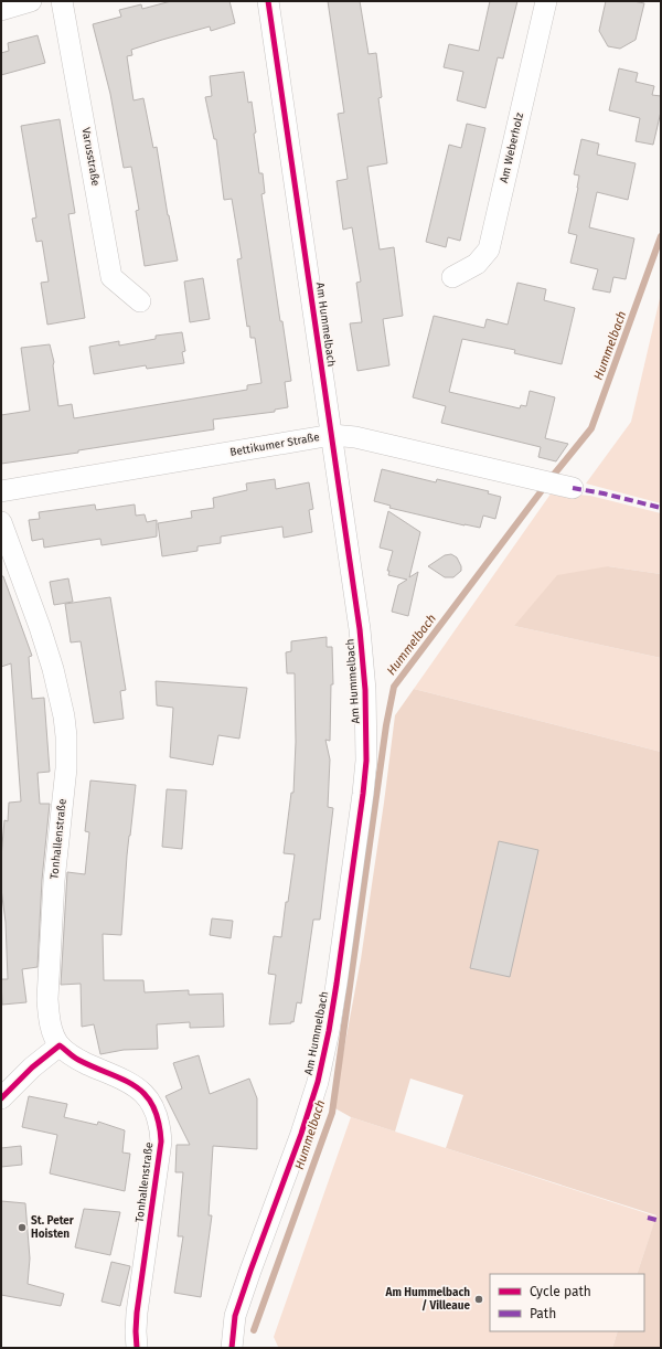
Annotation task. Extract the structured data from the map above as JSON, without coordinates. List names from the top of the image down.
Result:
{
  "streets": {
    "street": [
      "Am Weberholz",
      "Varusstraße",
      "Am Hummelbach",
      "Bettikumer Straße",
      "Tonhallenstraße"
    ]
  },
  "crossings": [
    ["Am Hummelbach", "Bettikumer Straße"]
  ],
  "water": ["Hummelbach"],
  "places": ["St. Peter Hoisten", "Am Hummelbach / Villeaue"],
  "legend": ["Cycle path", "Path"]
}
